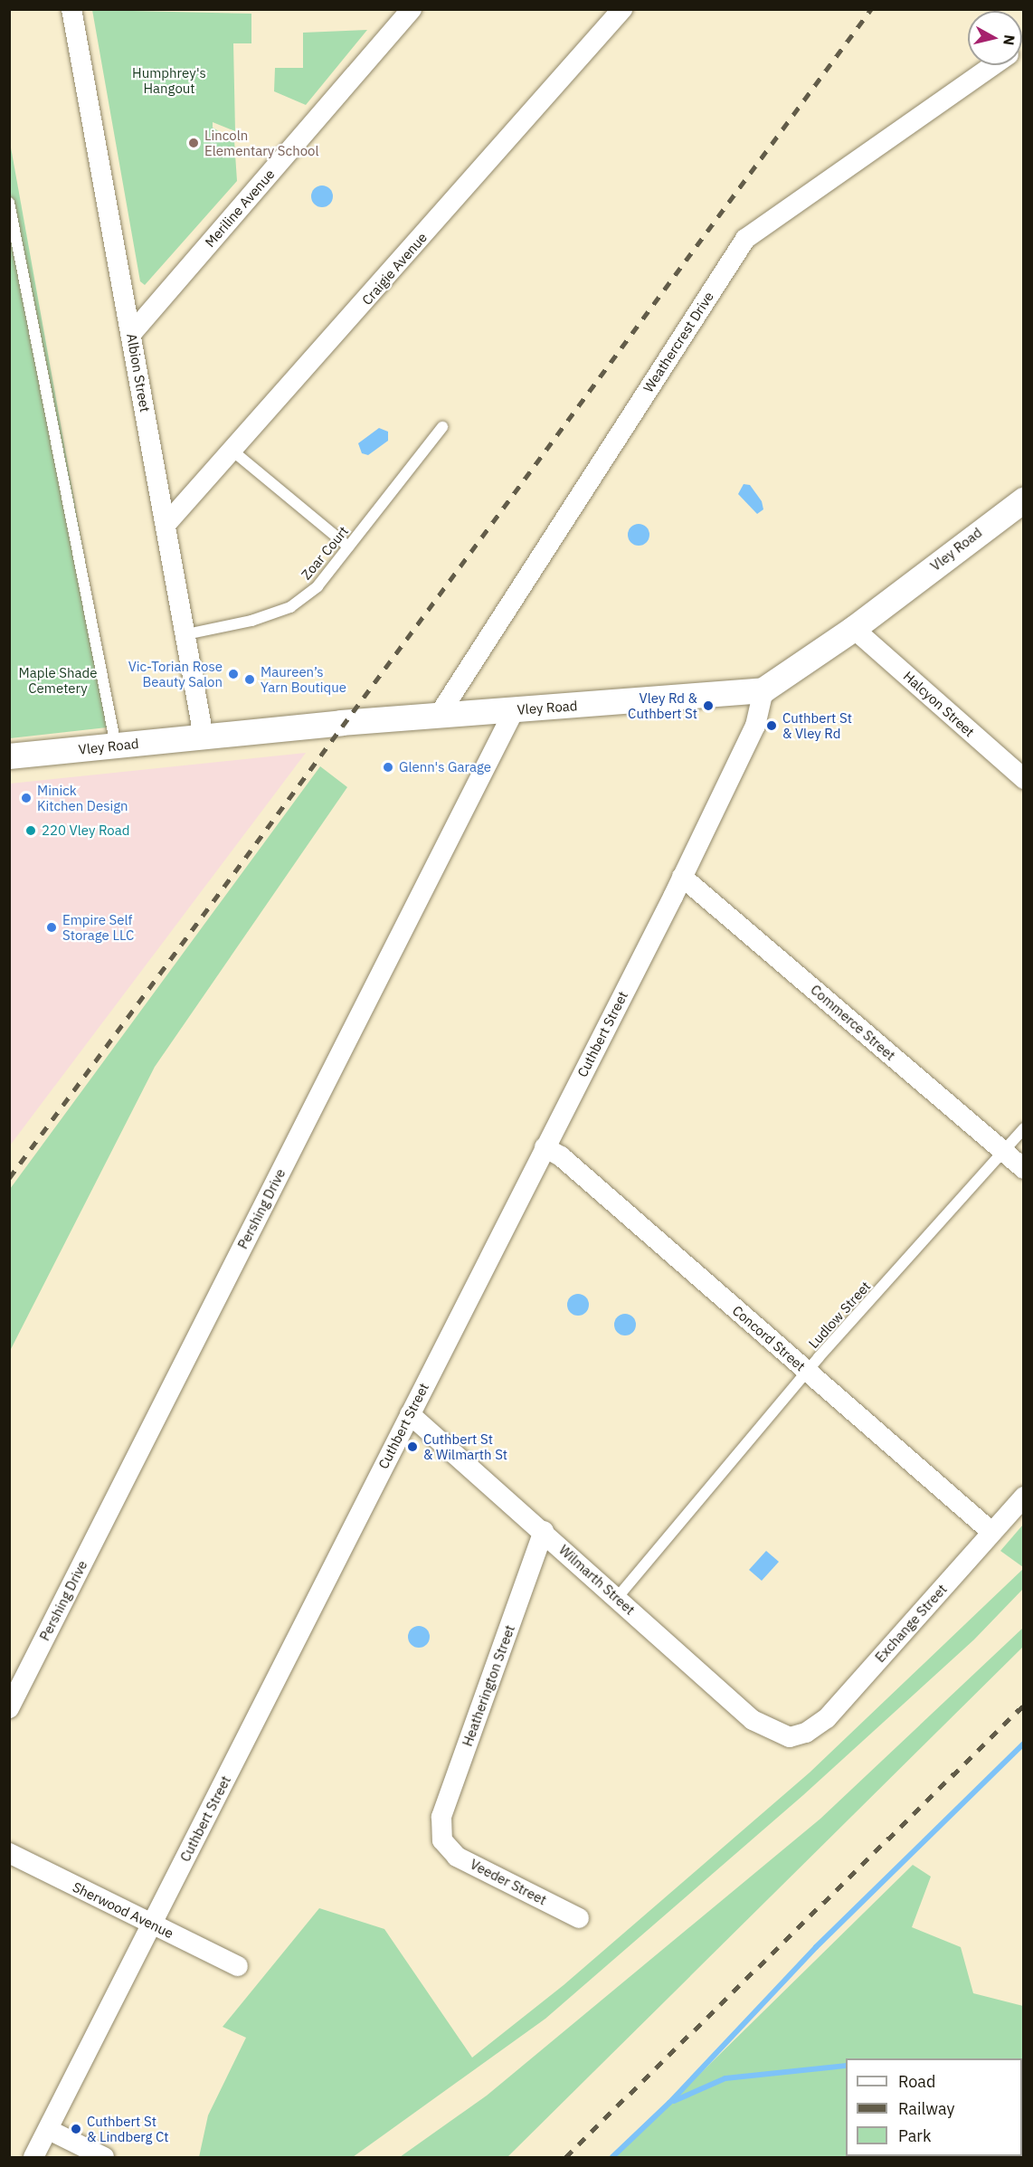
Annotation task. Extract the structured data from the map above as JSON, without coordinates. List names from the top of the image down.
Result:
{
  "streets": {
    "street": [
      "Meriline Avenue",
      "Craigie Avenue",
      "Weathercrest Drive",
      "Albion Street",
      "Vley Road",
      "Halcyon Street",
      "Commerce Street",
      "Cuthbert Street",
      "Pershing Drive",
      "Concord Street",
      "Wilmarth Street",
      "Exchange Street",
      "Heatherington Street",
      "Veeder Street",
      "Sherwood Avenue"
    ],
    "lane": ["Zoar Court", "Ludlow Street"]
  },
  "crossings": [
    ["Meriline Avenue", "Albion Street"],
    ["Craigie Avenue", "Albion Street"],
    ["Weathercrest Drive", "Vley Road"],
    ["Albion Street", "Vley Road"],
    ["Albion Street", "Zoar Court"],
    ["Vley Road", "Halcyon Street"],
    ["Vley Road", "Cuthbert Street"],
    ["Vley Road", "Pershing Drive"],
    ["Commerce Street", "Cuthbert Street"],
    ["Commerce Street", "Ludlow Street"],
    ["Cuthbert Street", "Concord Street"],
    ["Cuthbert Street", "Wilmarth Street"],
    ["Cuthbert Street", "Sherwood Avenue"],
    ["Ludlow Street", "Concord Street"],
    ["Ludlow Street", "Wilmarth Street"],
    ["Concord Street", "Exchange Street"],
    ["Wilmarth Street", "Exchange Street"],
    ["Wilmarth Street", "Heatherington Street"],
    ["Heatherington Street", "Veeder Street"]
  ],
  "parks": ["Humphrey's Hangout", "Maple Shade Cemetery"],
  "places": [
    "Lincoln Elementary School",
    "Vic-Torian Rose Beauty Salon",
    "Maureen’s Yarn Boutique",
    "Vley Rd & Cuthbert St",
    "Cuthbert St & Vley Rd",
    "Glenn's Garage",
    "Minick Kitchen Design",
    "220 Vley Road",
    "Empire Self Storage LLC",
    "Cuthbert St & Wilmarth St",
    "Cuthbert St & Lindberg Ct"
  ],
  "legend": ["Road", "Railway", "Park"],
  "north": "right"
}
